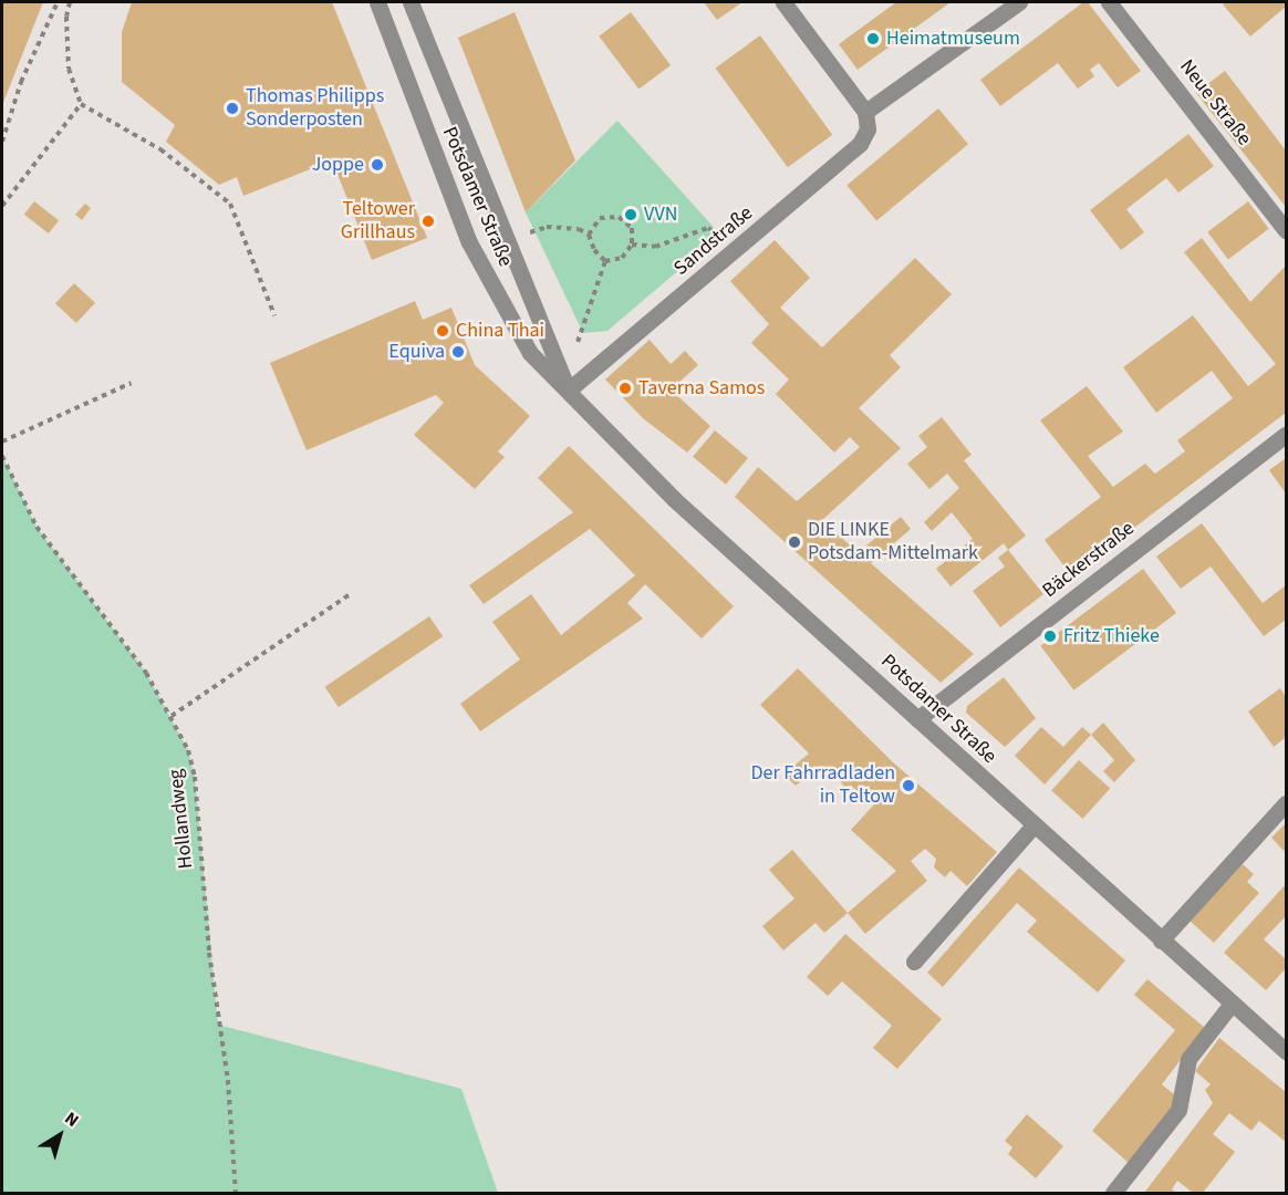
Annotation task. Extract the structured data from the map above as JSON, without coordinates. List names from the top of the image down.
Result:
{
  "streets": {
    "street": [
      "Neue Straße",
      "Potsdamer Straße",
      "Sandstraße",
      "Bäckerstraße"
    ],
    "path": ["Hollandweg"]
  },
  "crossings": [
    ["Potsdamer Straße", "Sandstraße"],
    ["Potsdamer Straße", "Bäckerstraße"]
  ],
  "places": [
    "Heimatmuseum",
    "Thomas Philipps Sonderposten",
    "Joppe",
    "VVN",
    "Teltower Grillhaus",
    "China Thai",
    "Equiva",
    "Taverna Samos",
    "DIE LINKE Potsdam-Mittelmark",
    "Fritz Thieke",
    "Der Fahrradladen in Teltow"
  ],
  "north": "top right"
}
